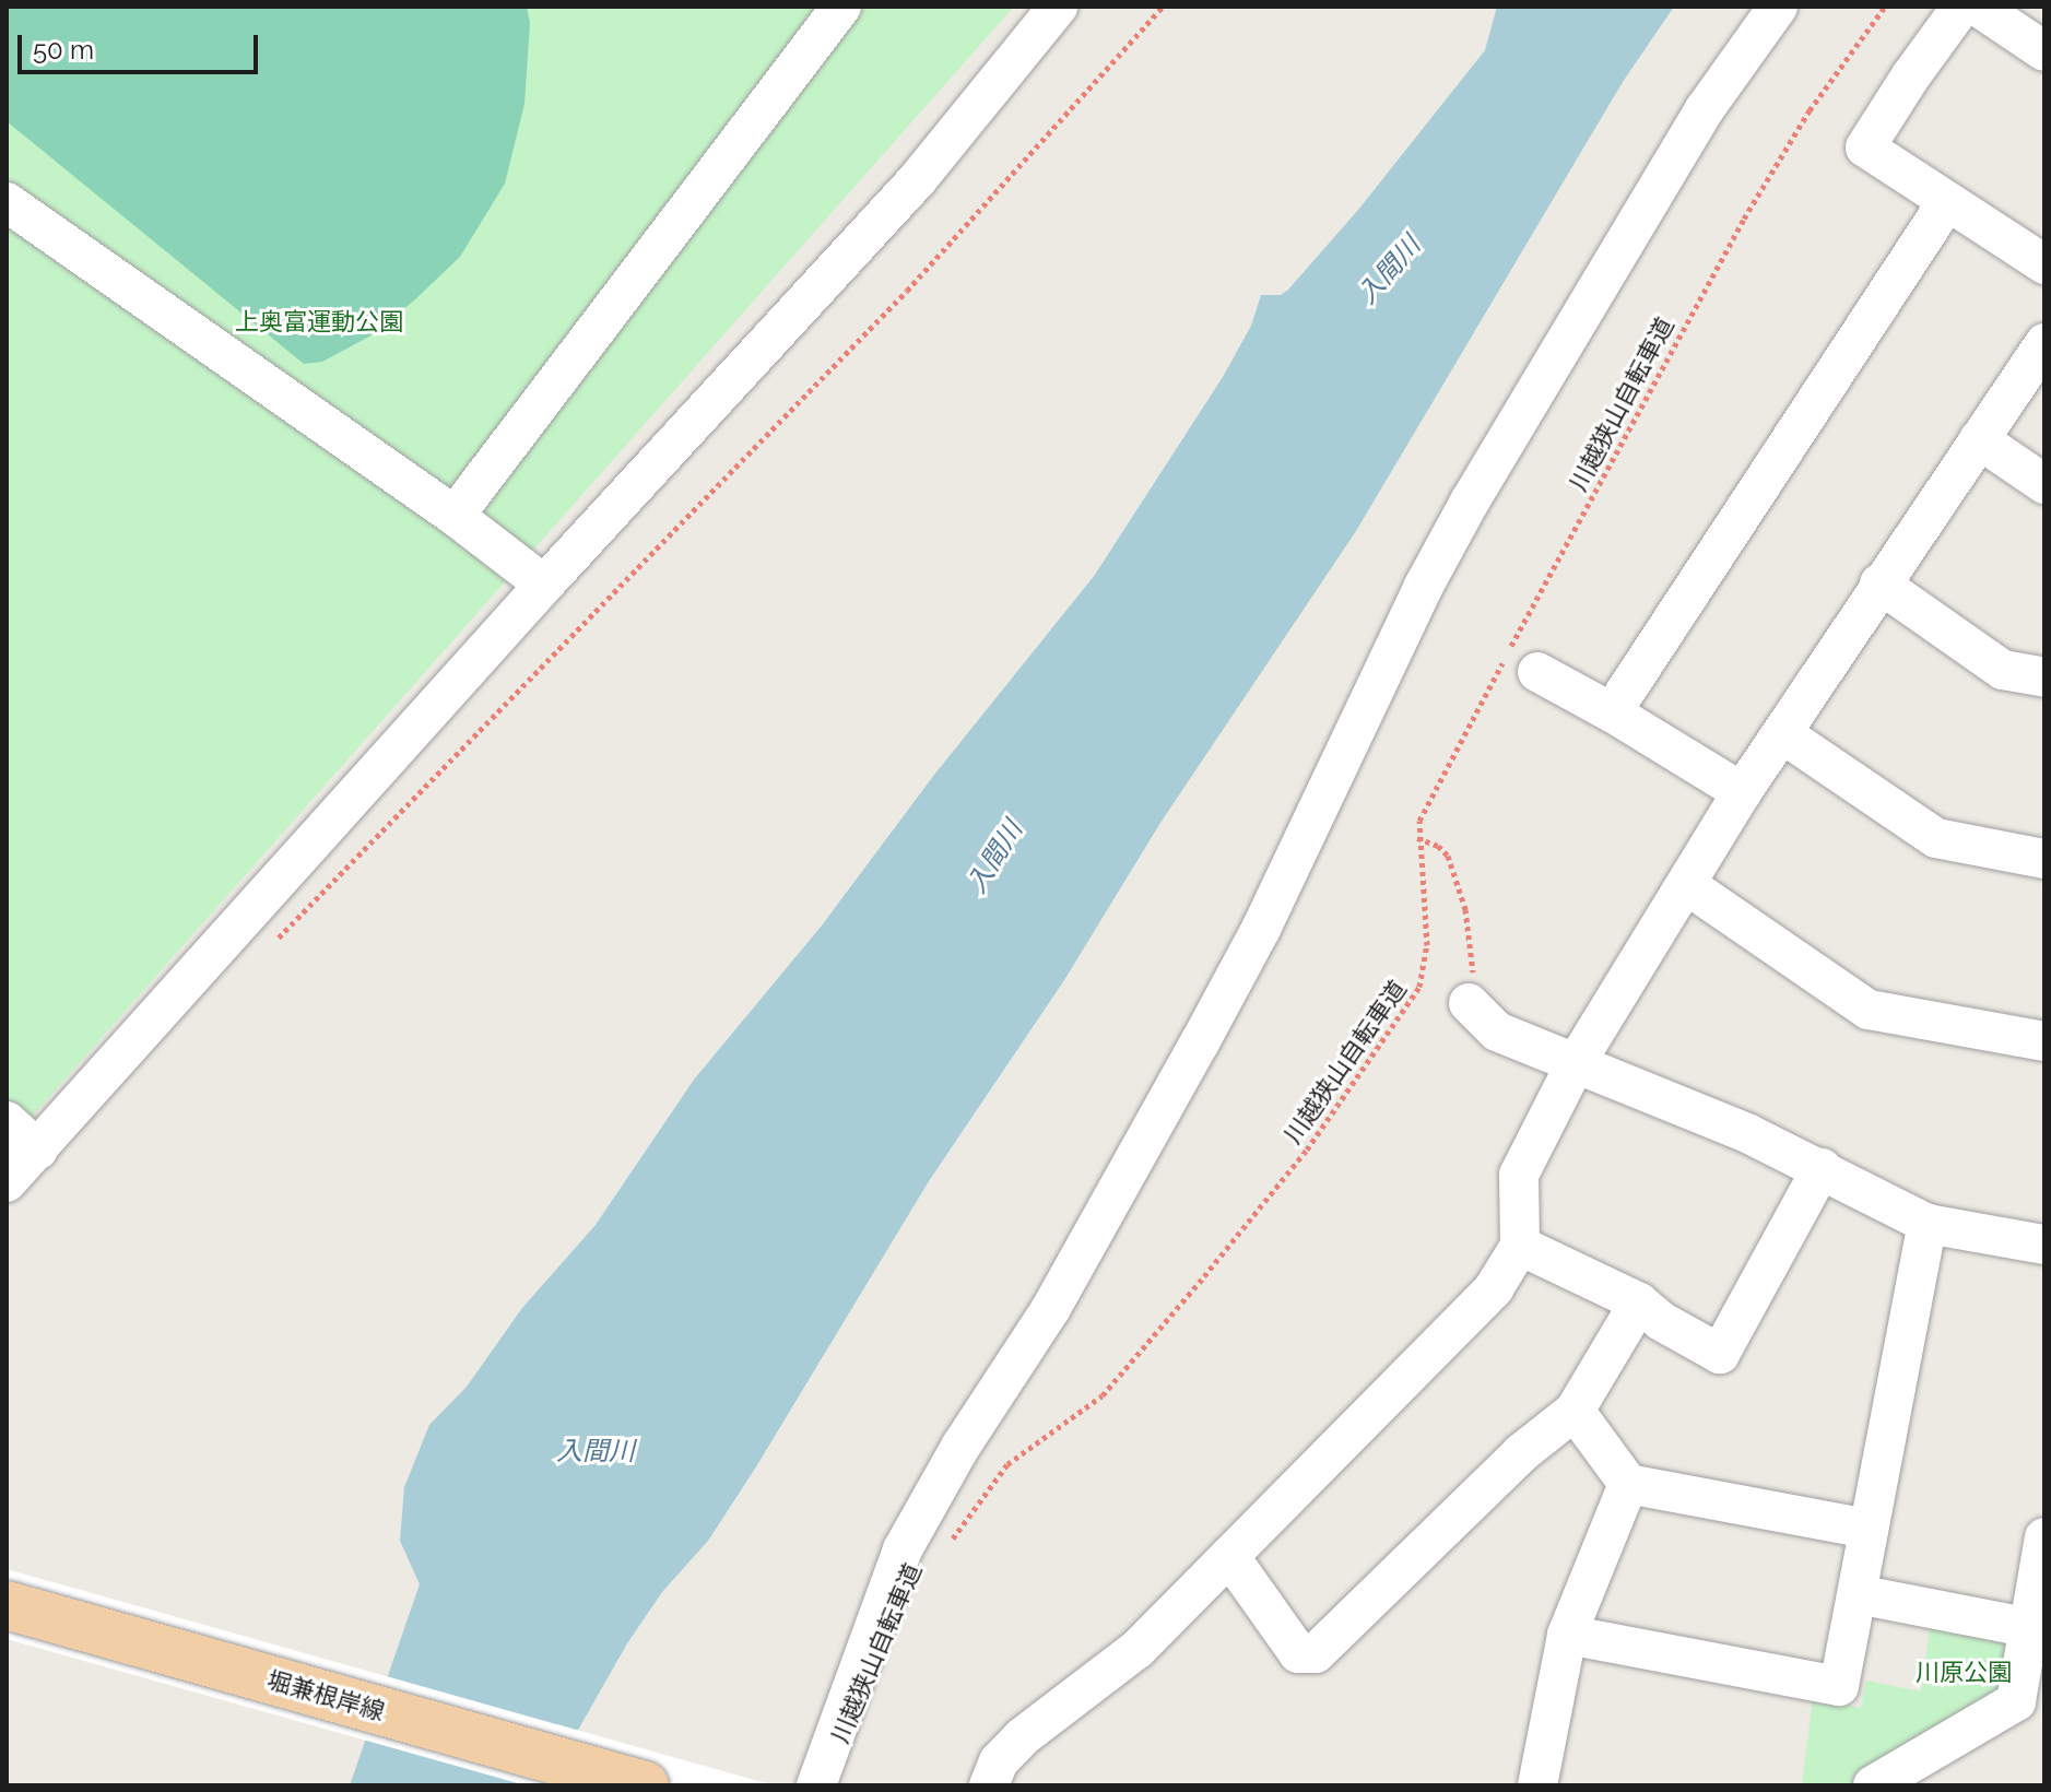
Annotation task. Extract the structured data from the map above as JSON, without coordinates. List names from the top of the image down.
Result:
{
  "streets": {
    "main road": ["堀兼根岸線"],
    "path": ["川越狭山自転車道"]
  },
  "water": ["入間川"],
  "parks": ["上奥富運動公園", "川原公園"],
  "scale_bar": "50 m"
}
